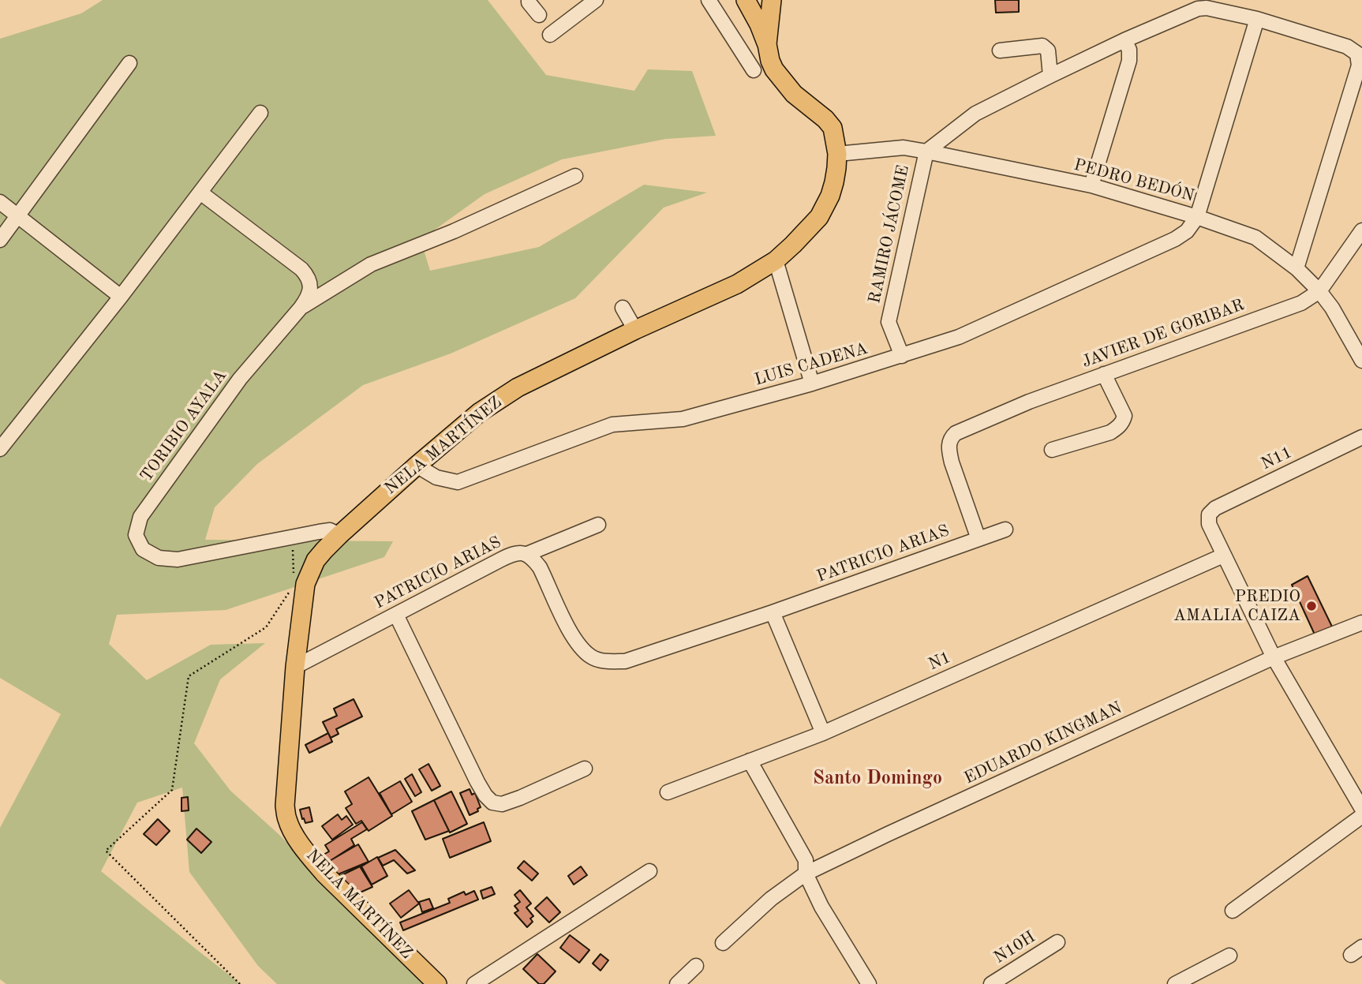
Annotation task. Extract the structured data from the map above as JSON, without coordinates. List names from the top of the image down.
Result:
{
  "streets": {
    "main road": ["NELA MARTÍNEZ"],
    "street": [
      "PEDRO BEDÓN",
      "RAMIRO JÁCOME",
      "JAVIER DE GORIBAR",
      "LUIS CADENA",
      "TORIBIO AYALA",
      "N11",
      "PATRICIO ARIAS",
      "N1",
      "EDUARDO KINGMAN",
      "N10H"
    ]
  },
  "crossings": [
    ["PEDRO BEDÓN", "RAMIRO JÁCOME"],
    ["PEDRO BEDÓN", "JAVIER DE GORIBAR"],
    ["PEDRO BEDÓN", "LUIS CADENA"],
    ["PEDRO BEDÓN", "NELA MARTÍNEZ"],
    ["RAMIRO JÁCOME", "LUIS CADENA"],
    ["JAVIER DE GORIBAR", "PATRICIO ARIAS"],
    ["LUIS CADENA", "NELA MARTÍNEZ"],
    ["TORIBIO AYALA", "NELA MARTÍNEZ"],
    ["NELA MARTÍNEZ", "PATRICIO ARIAS"],
    ["N11", "N1"]
  ],
  "districts": ["Santo Domingo"],
  "places": ["PREDIO AMALIA CAIZA"]
}
